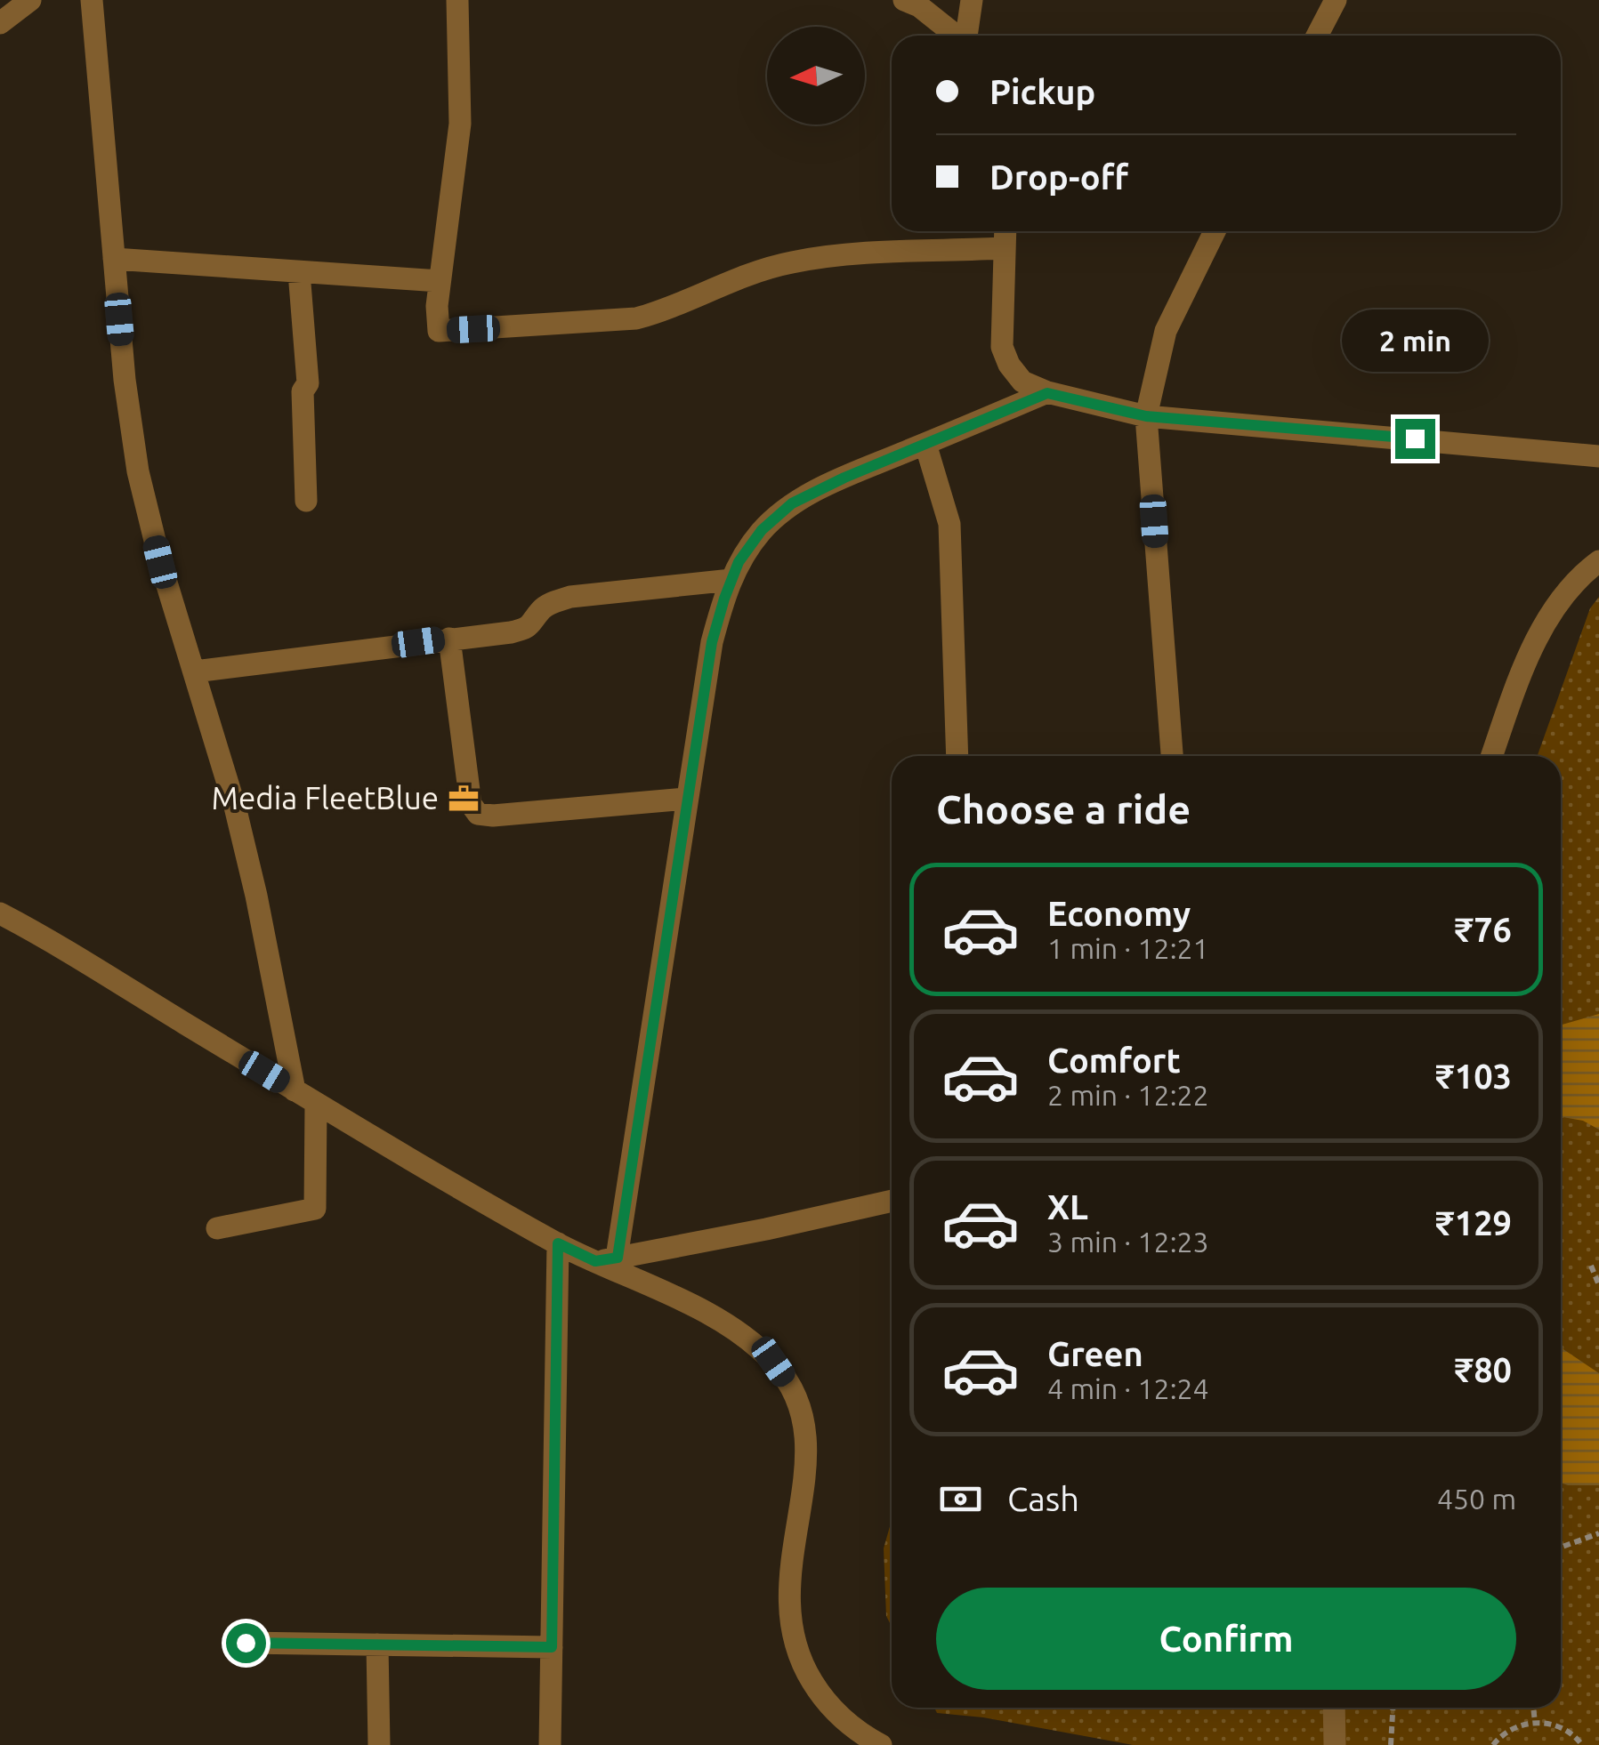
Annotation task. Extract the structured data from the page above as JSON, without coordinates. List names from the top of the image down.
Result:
{
  "places": {
    "office": ["Media FleetBlue"]
  },
  "north": "left",
  "page": {
    "banner": ["Pickup", "Drop-off"],
    "bubble": "2 min",
    "heading": "Choose a ride",
    "list": [
      {
        "name": "Economy",
        "note": "1 min · 12:21",
        "value": "₹76"
      },
      {
        "name": "Comfort",
        "note": "2 min · 12:22",
        "value": "₹103"
      },
      {
        "name": "XL",
        "note": "3 min · 12:23",
        "value": "₹129"
      },
      {
        "name": "Green",
        "note": "4 min · 12:24",
        "value": "₹80"
      }
    ],
    "pay": ["Cash", "450 m"],
    "buttons": "Confirm"
  }
}
